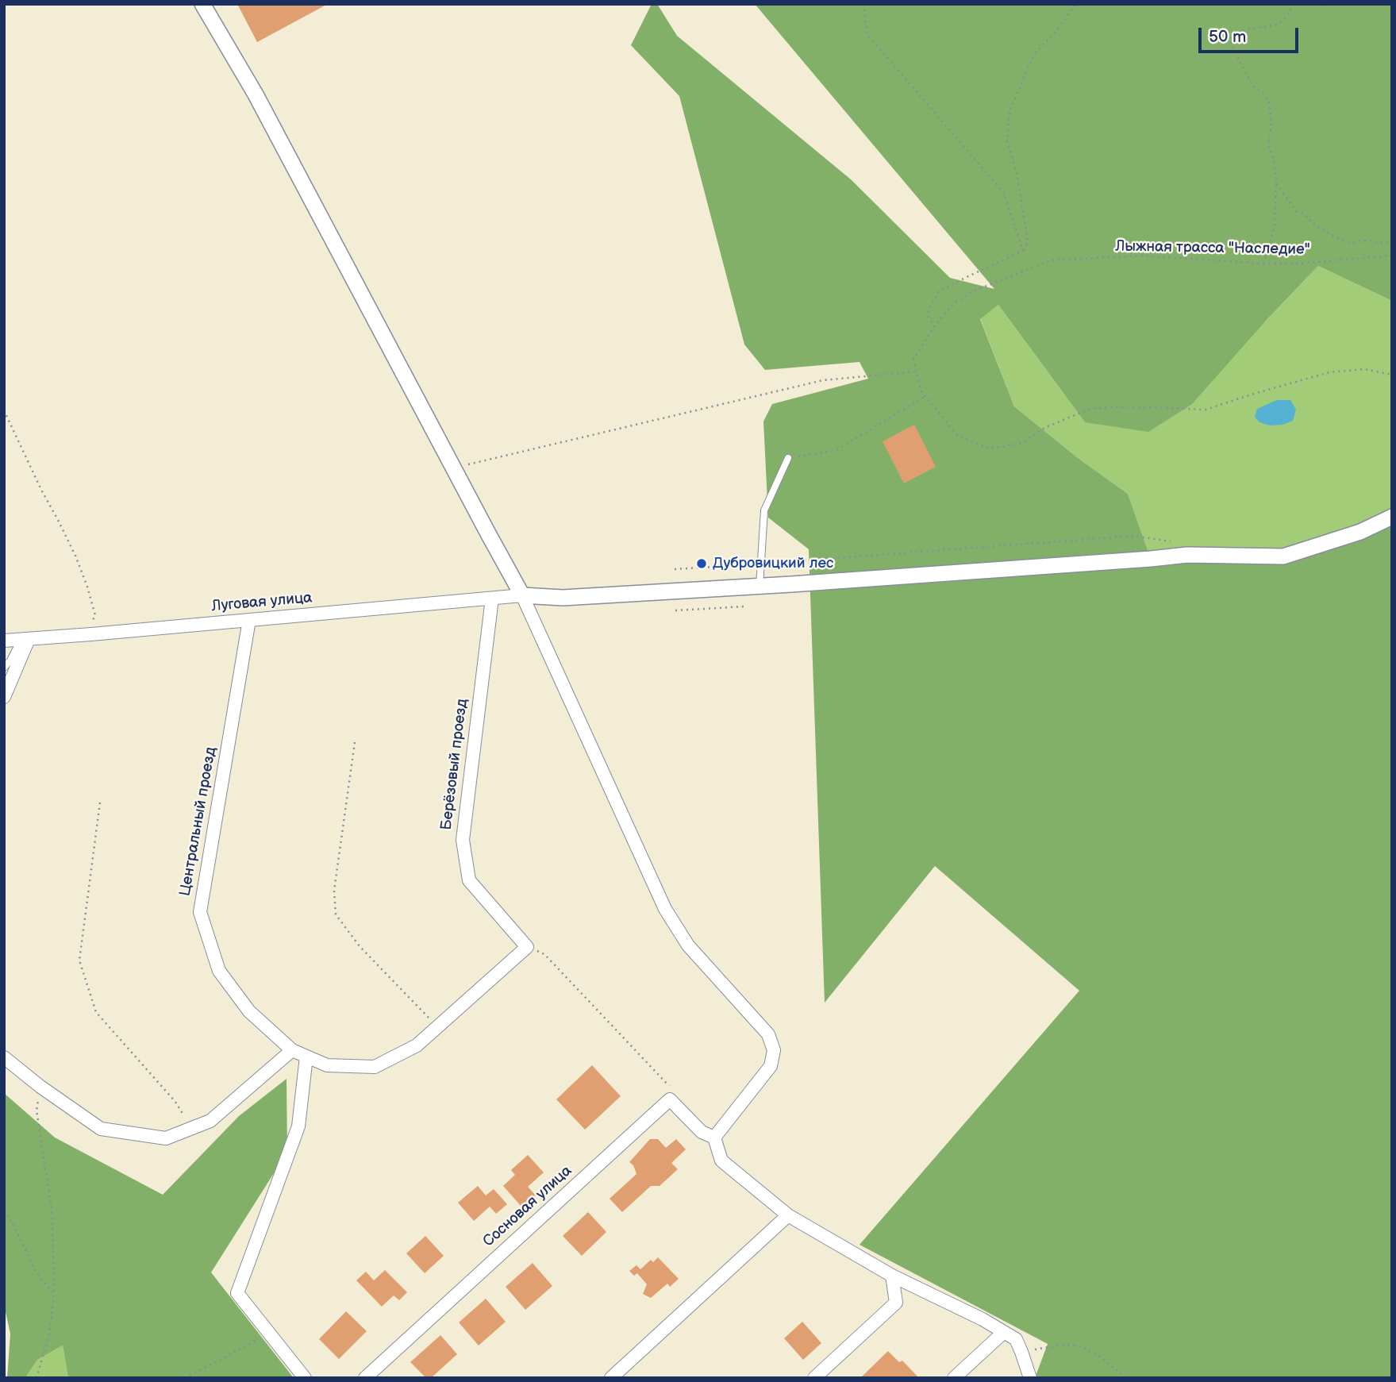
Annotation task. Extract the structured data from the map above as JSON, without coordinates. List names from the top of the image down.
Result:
{
  "streets": {
    "street": [
      "Луговая улица",
      "Берёзовый проезд",
      "Центральный проезд",
      "Сосновая улица"
    ],
    "path": ["Лыжная трасса \"Наследие\""]
  },
  "crossings": [
    ["Луговая улица", "Берёзовый проезд"],
    ["Луговая улица", "Центральный проезд"],
    ["Берёзовый проезд", "Центральный проезд"]
  ],
  "places": ["Дубровицкий лес"],
  "scale_bar": "50 m"
}
